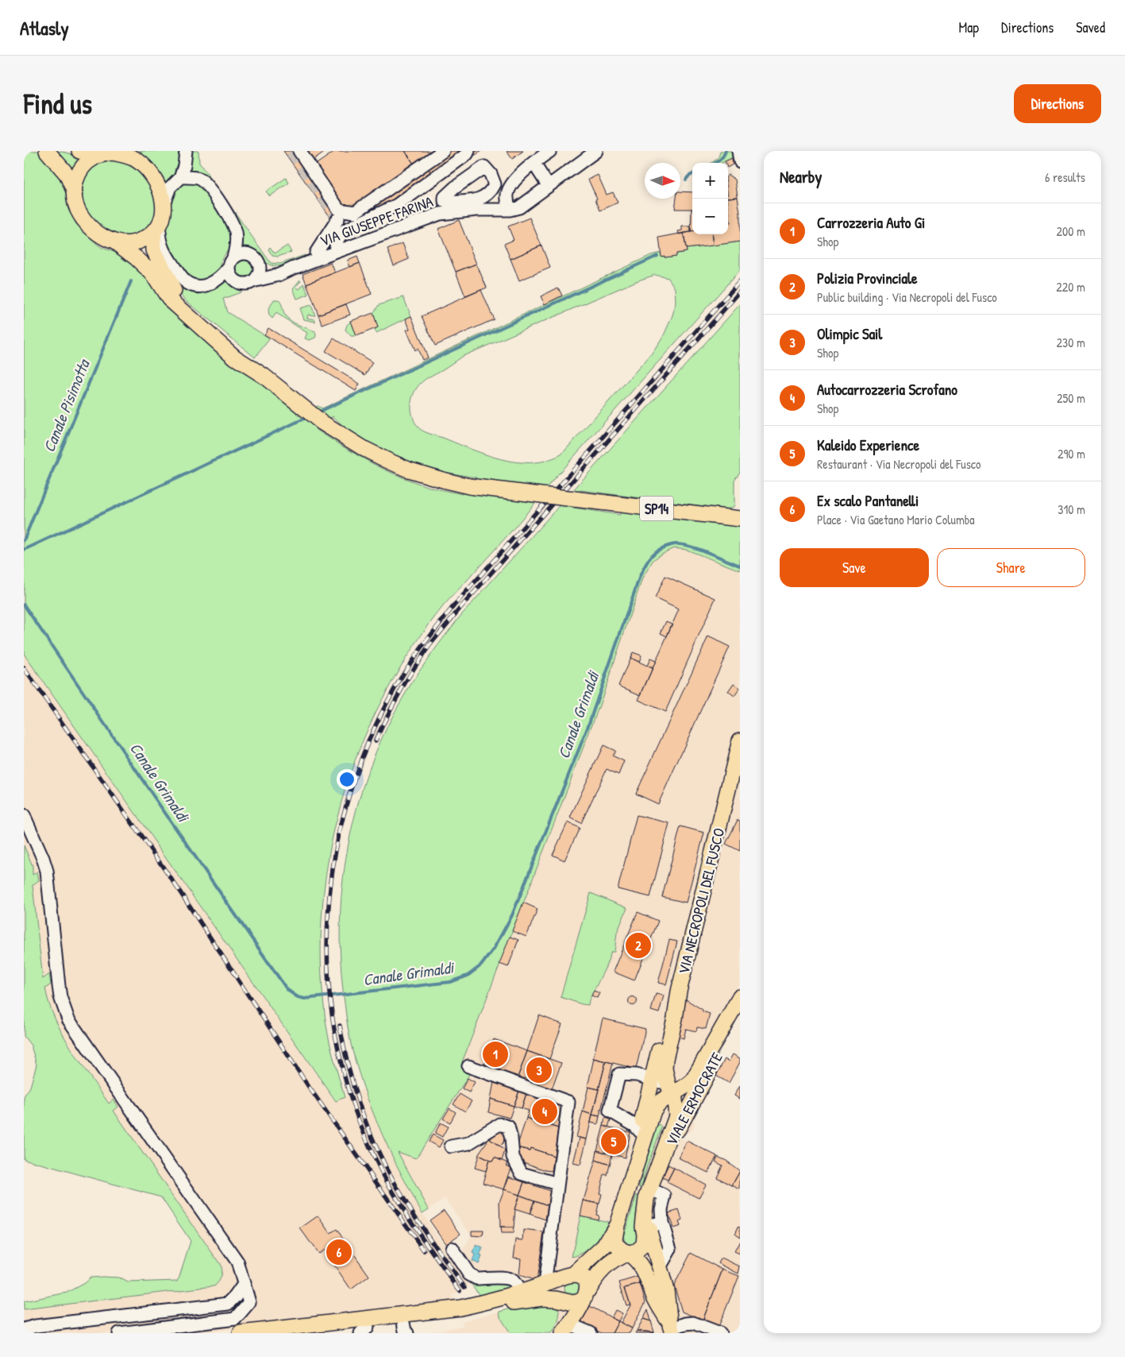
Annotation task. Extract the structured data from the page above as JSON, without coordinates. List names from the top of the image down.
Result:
{
  "streets": {
    "main road": ["SP14", "VIA NECROPOLI DEL FUSCO", "VIALE ERMOCRATE"],
    "street": ["VIA GIUSEPPE FARINA"]
  },
  "water": ["Canale Pisimotta", "Canale Grimaldi"],
  "north": "right",
  "page": {
    "header": "Atlasly",
    "nav": ["Map", "Directions", "Saved"],
    "buttons": [
      "Directions",
      ["Save", "Share"]
    ],
    "title": "Find us",
    "heading": ["Nearby", "6 results"],
    "map_buttons": ["+", "−"],
    "list": [
      {
        "mark": "1",
        "name": "Carrozzeria Auto Gi",
        "note": "Shop",
        "value": "200 m"
      },
      {
        "mark": "2",
        "name": "Polizia Provinciale",
        "note": "Public building · Via Necropoli del Fusco",
        "value": "220 m"
      },
      {
        "mark": "3",
        "name": "Olimpic Sail",
        "note": "Shop",
        "value": "230 m"
      },
      {
        "mark": "4",
        "name": "Autocarrozzeria Scrofano",
        "note": "Shop",
        "value": "250 m"
      },
      {
        "mark": "5",
        "name": "Kaleido Experience",
        "note": "Restaurant · Via Necropoli del Fusco",
        "value": "290 m"
      },
      {
        "mark": "6",
        "name": "Ex scalo Pantanelli",
        "note": "Place · Via Gaetano Mario Columba",
        "value": "310 m"
      }
    ],
    "pins": [
      "2",
      "1",
      "3",
      "4",
      "5",
      "6"
    ]
  }
}
